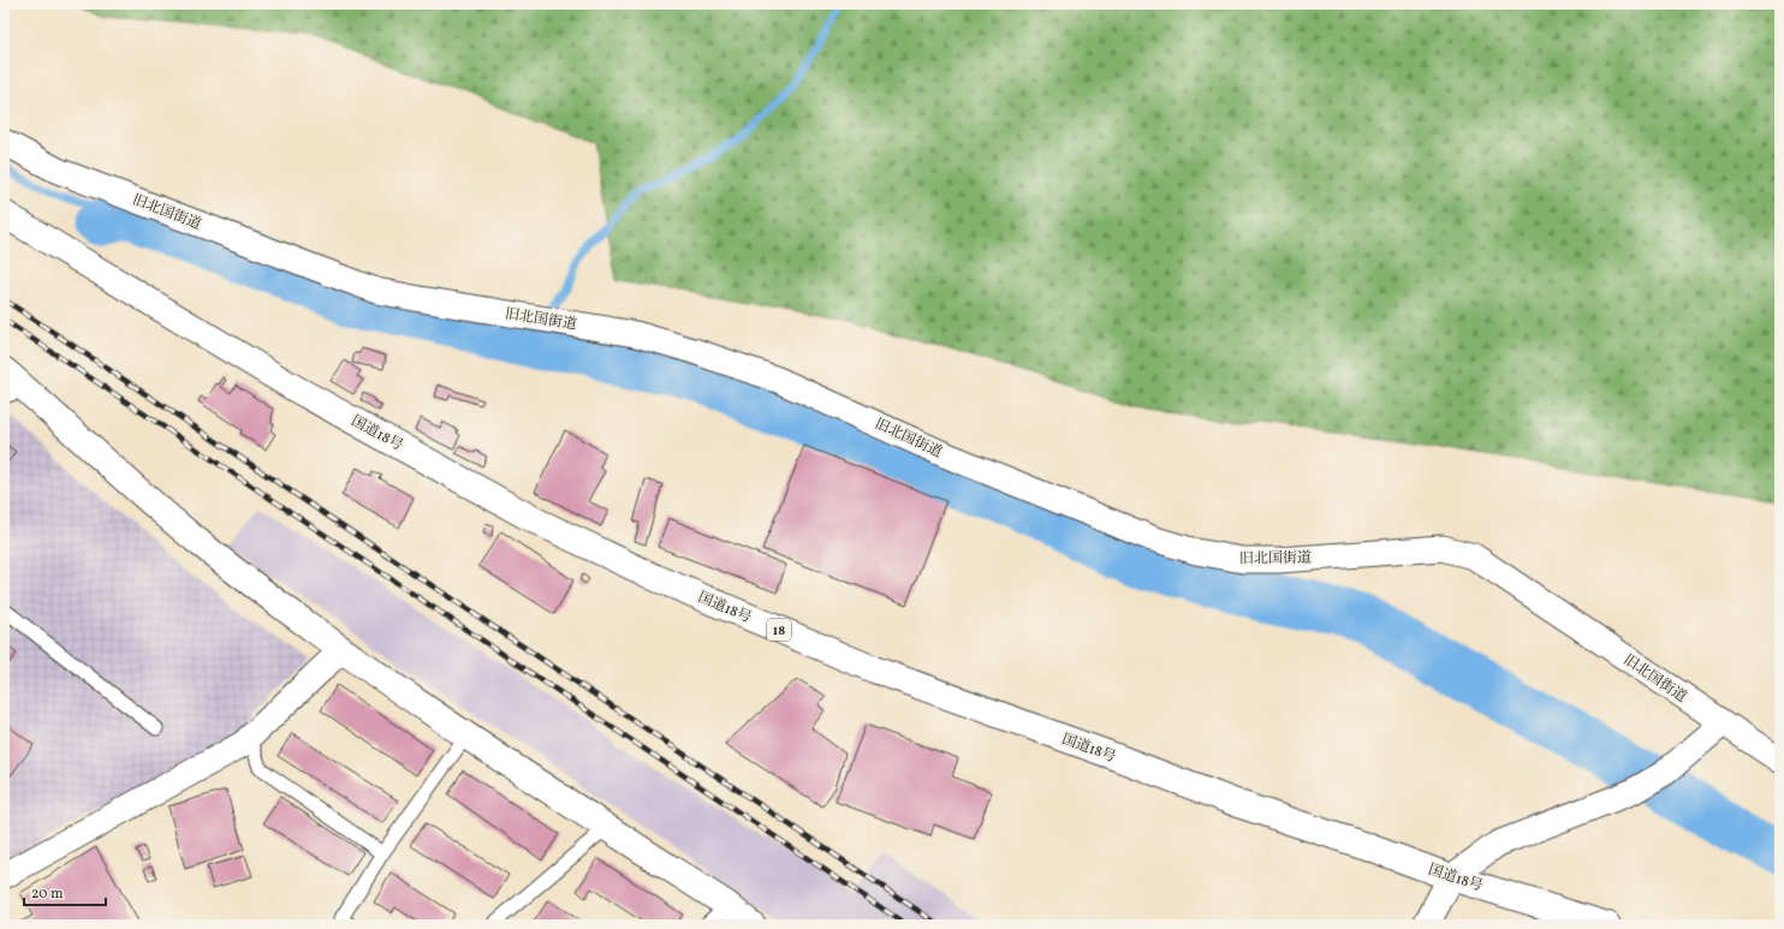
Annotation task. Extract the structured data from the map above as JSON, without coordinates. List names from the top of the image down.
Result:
{
  "streets": {
    "main road": ["国道18号", "18"],
    "street": ["旧北国街道"]
  },
  "scale_bar": "20 m"
}
